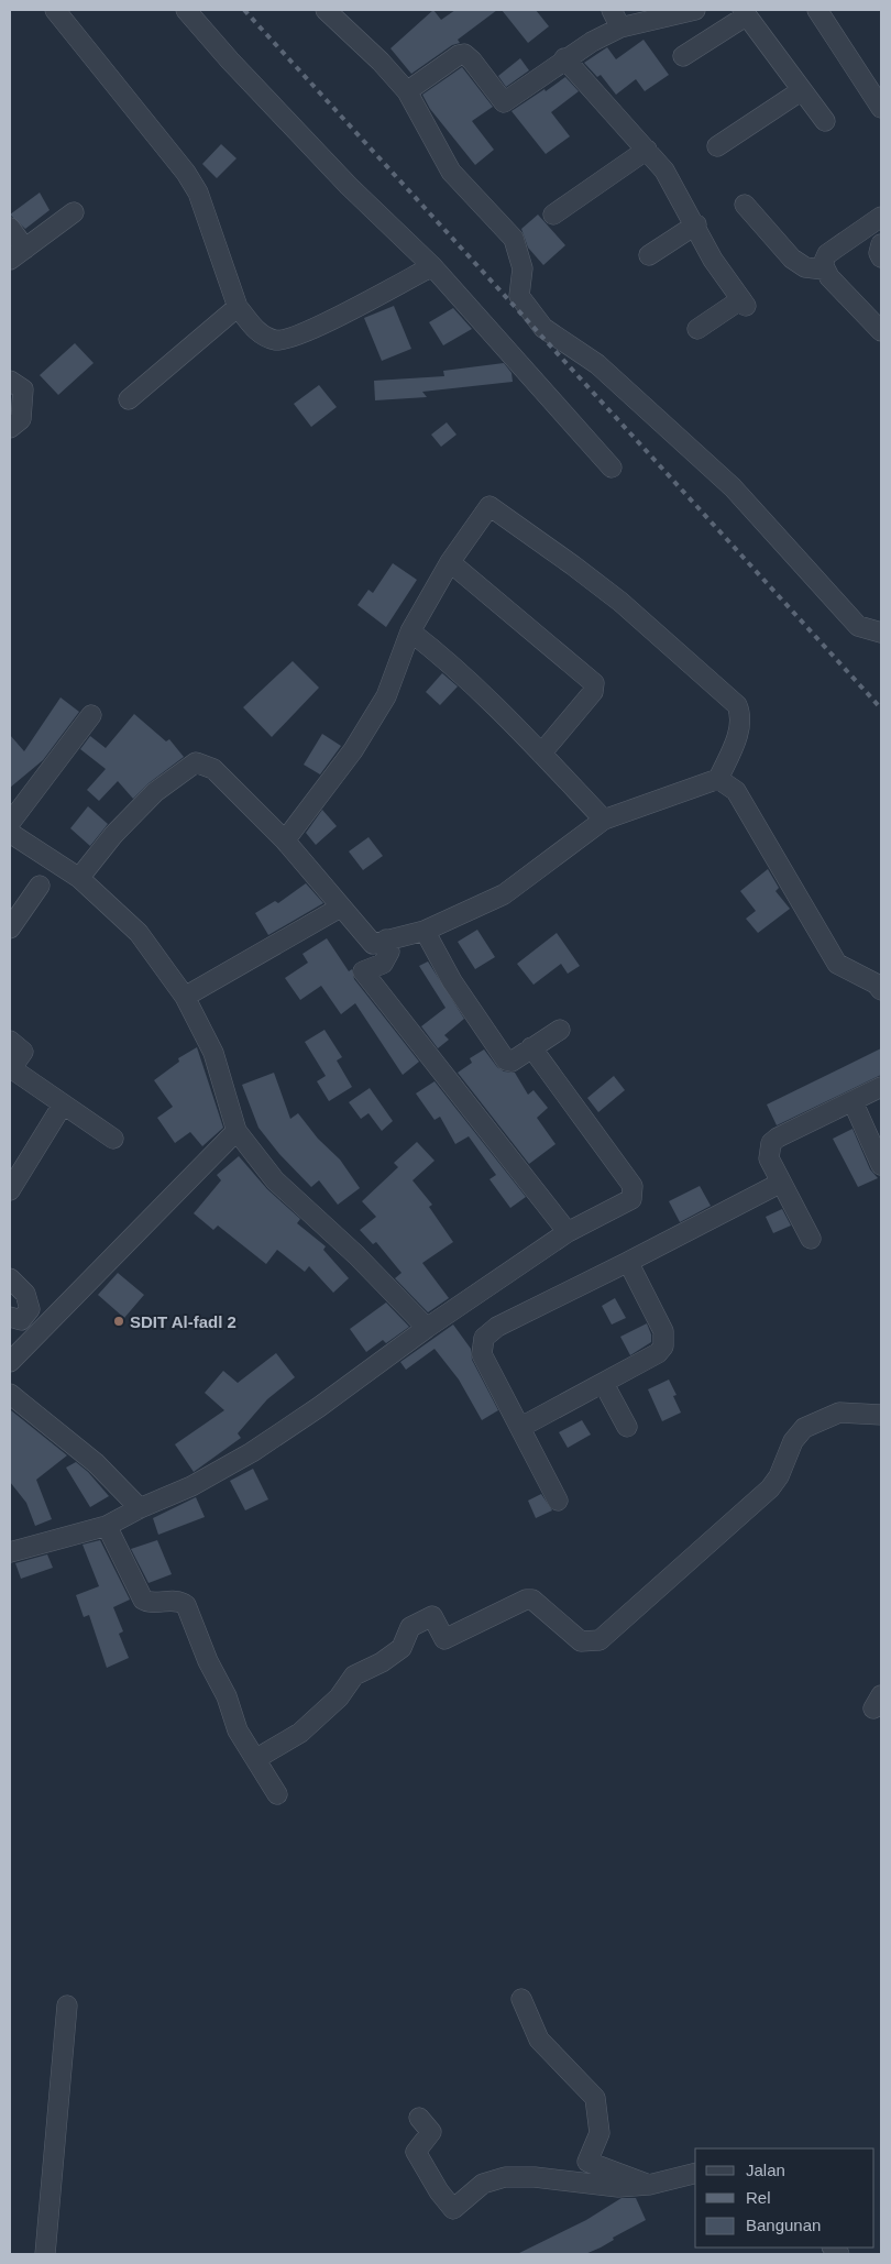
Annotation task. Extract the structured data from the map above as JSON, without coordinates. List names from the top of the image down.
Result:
{
  "places": ["SDIT Al-fadl 2"],
  "legend": ["Jalan", "Rel", "Bangunan"]
}
